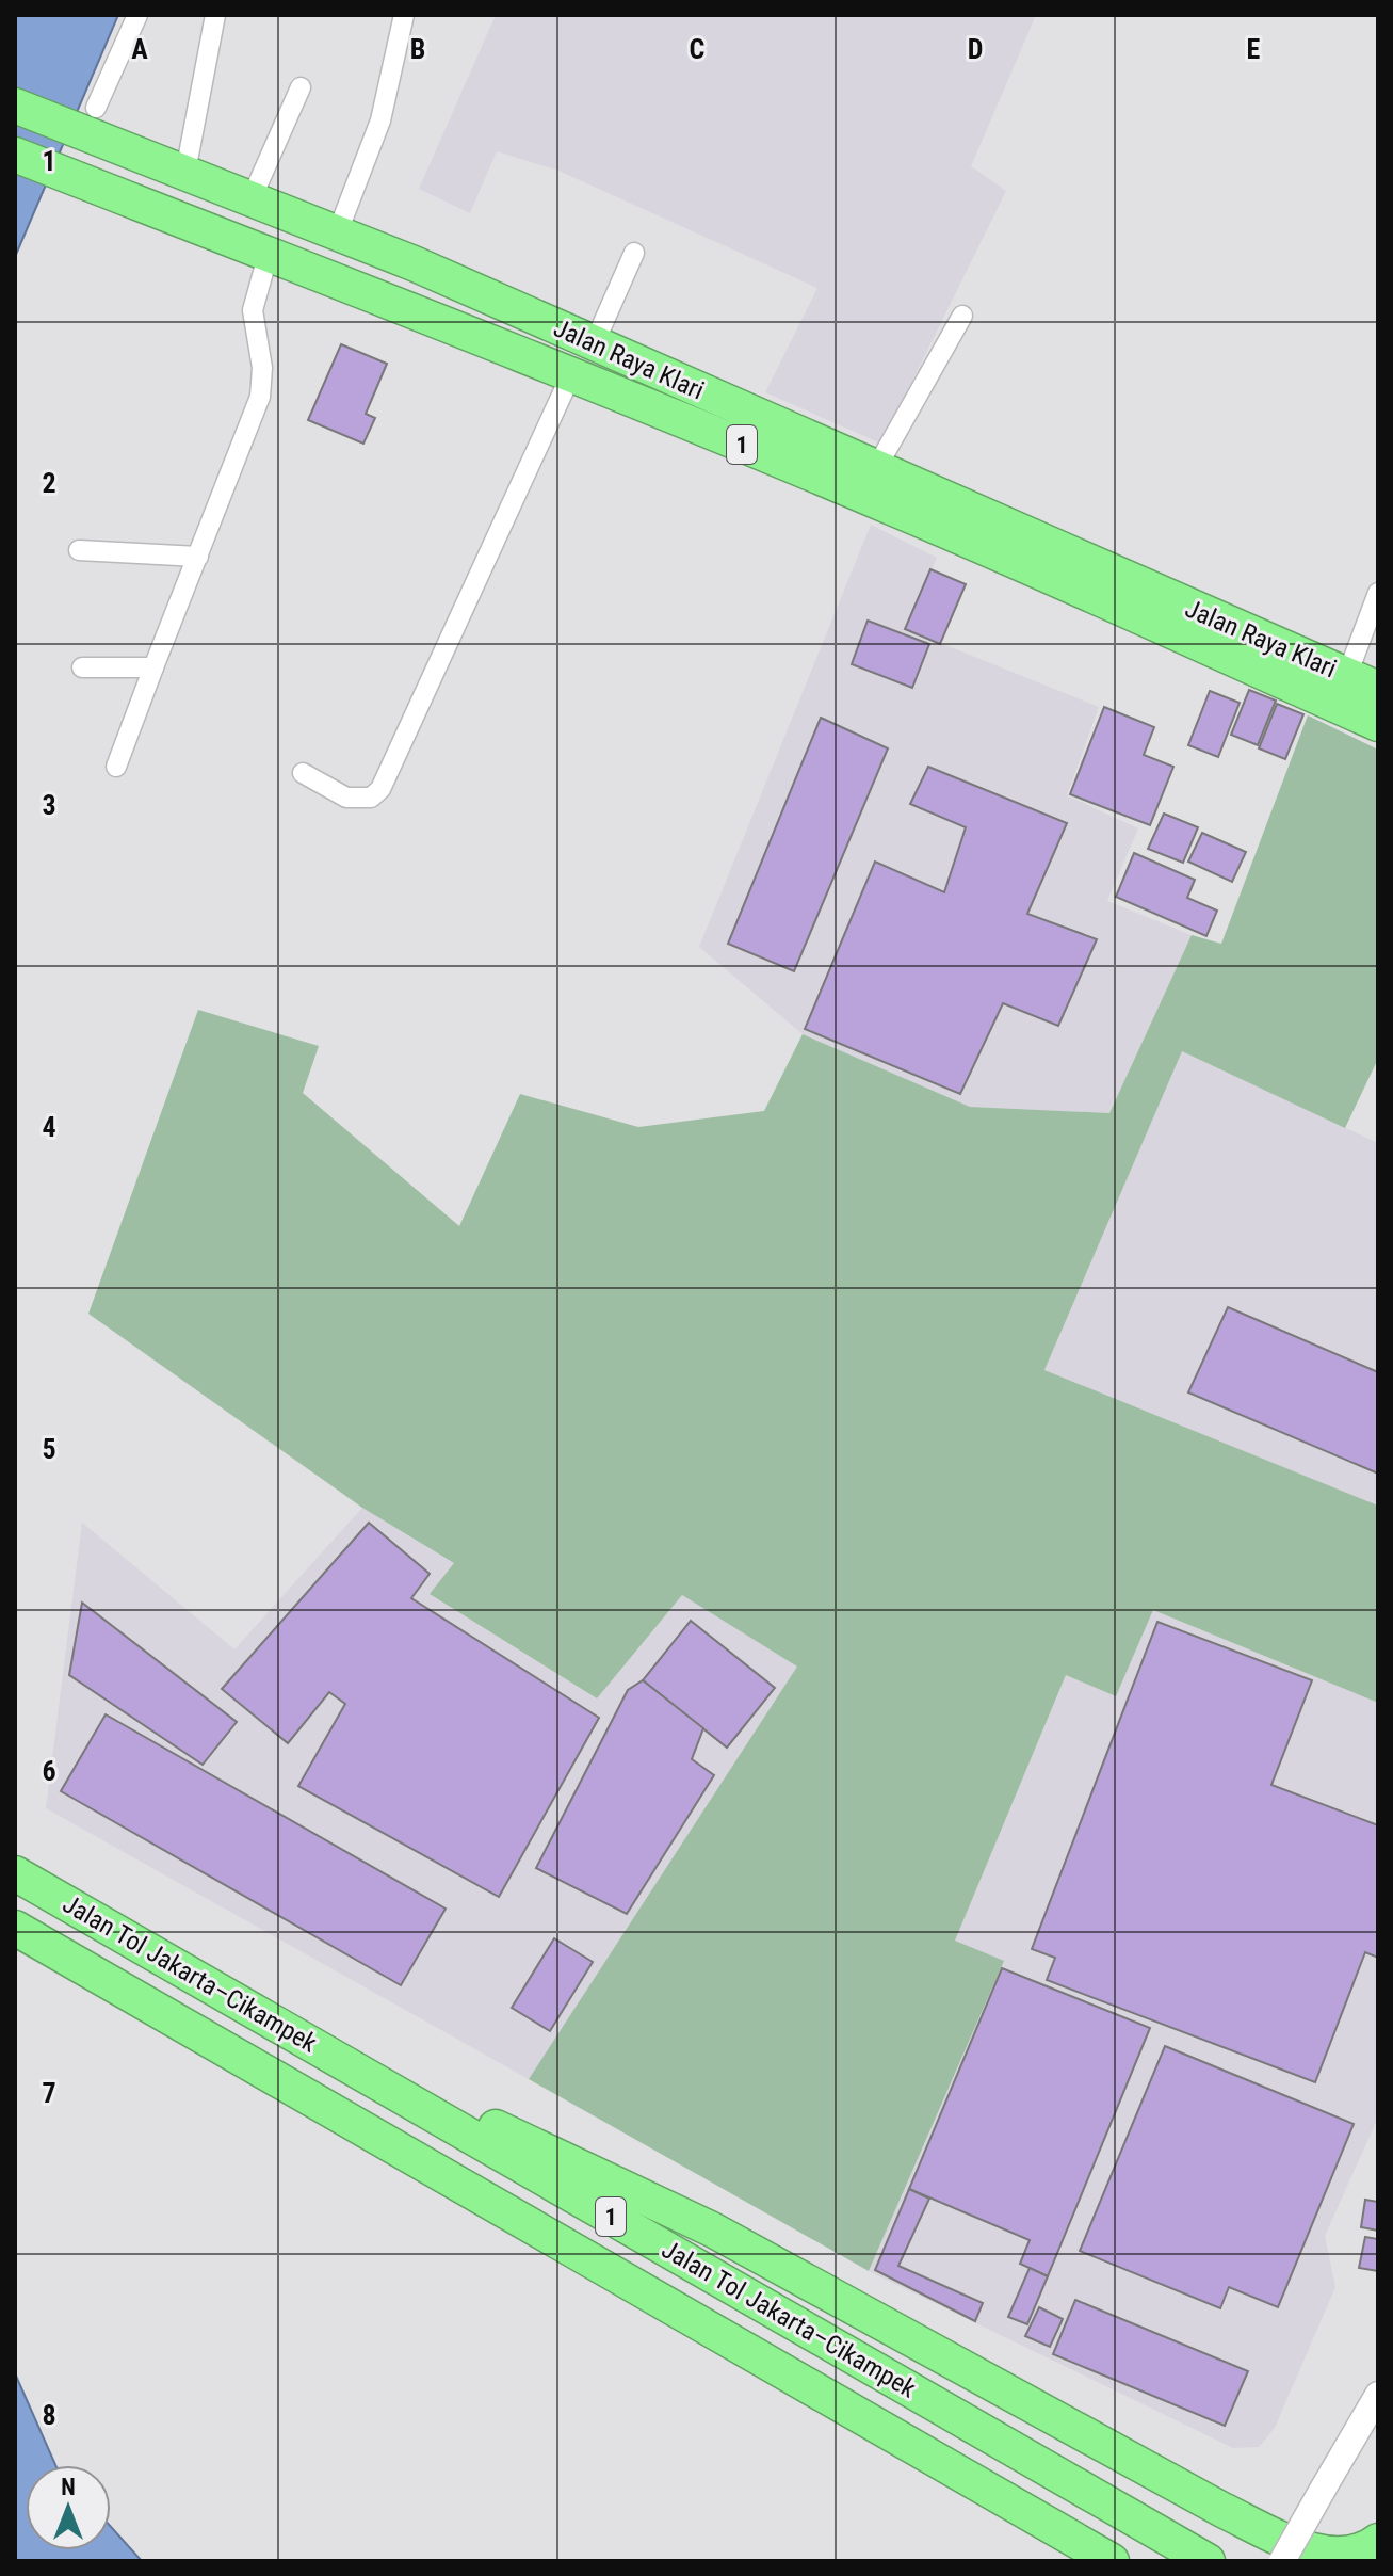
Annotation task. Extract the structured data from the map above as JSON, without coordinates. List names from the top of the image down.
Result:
{
  "streets": {
    "highway": ["Jalan Raya Klari", "1", "Jalan Tol Jakarta–Cikampek"]
  },
  "north": "top",
  "grid": {
    "columns": [
      "A",
      "B",
      "C",
      "D",
      "E"
    ],
    "rows": [
      "1",
      "2",
      "3",
      "4",
      "5",
      "6",
      "7",
      "8"
    ]
  }
}
